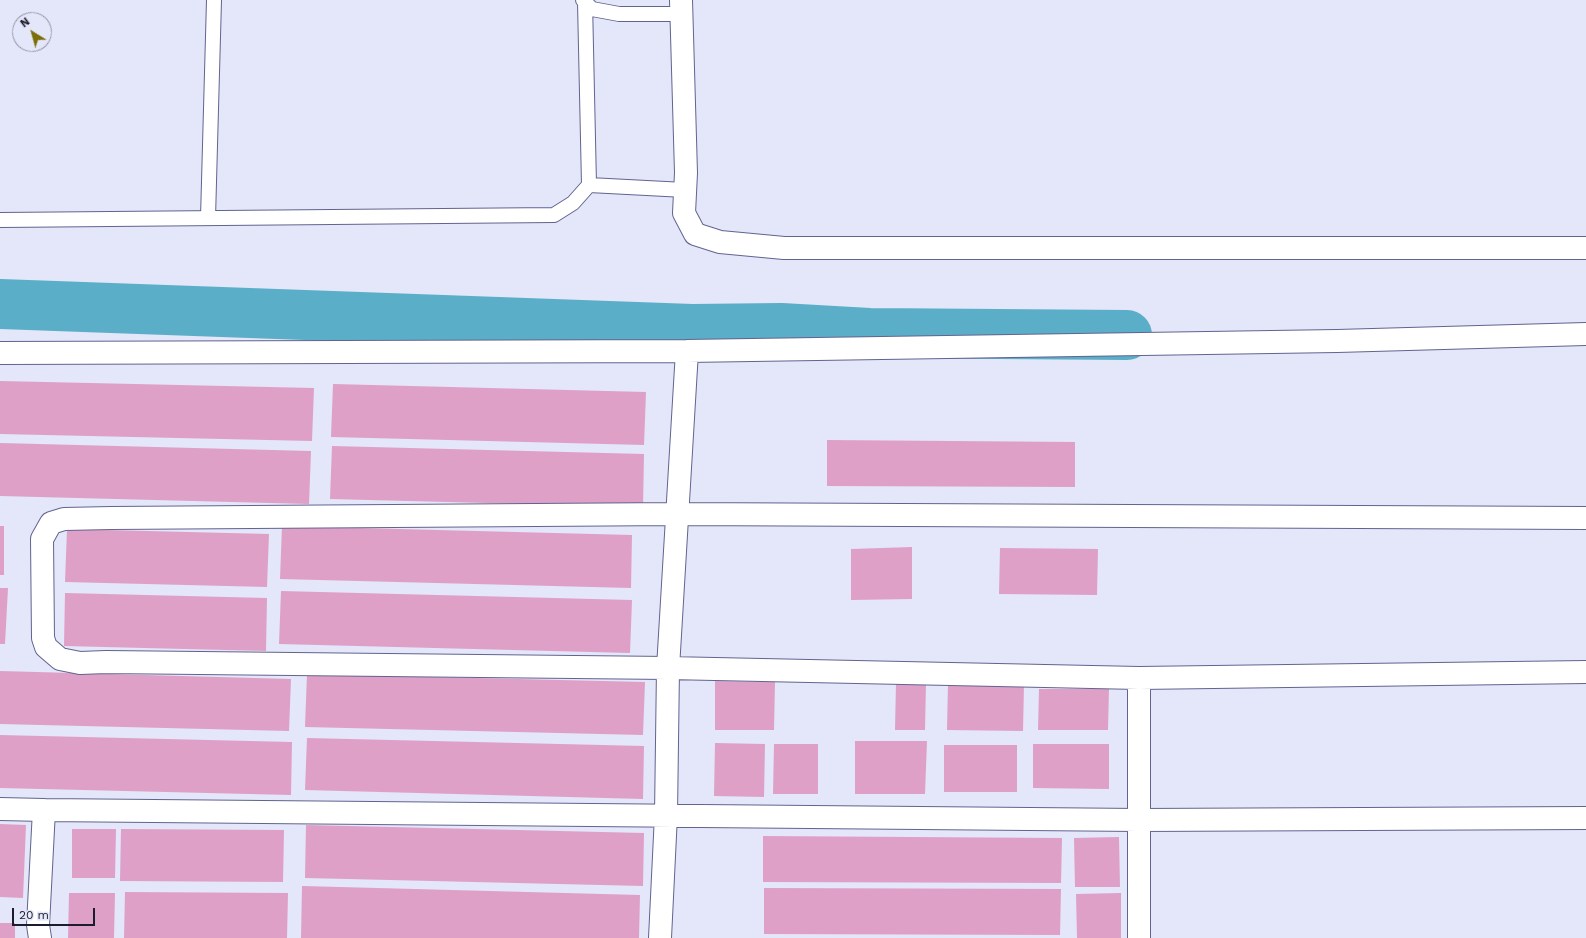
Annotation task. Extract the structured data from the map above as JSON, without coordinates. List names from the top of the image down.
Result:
{
  "scale_bar": "20 m",
  "north": "top left"
}
